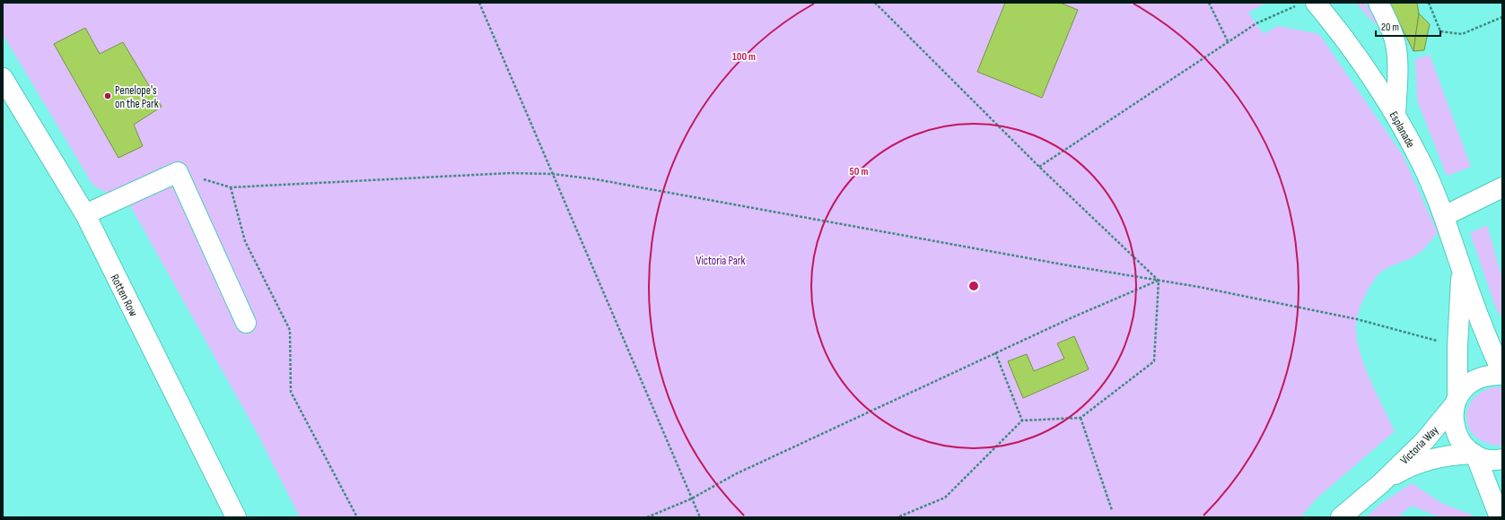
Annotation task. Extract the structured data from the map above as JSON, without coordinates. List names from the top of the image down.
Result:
{
  "streets": {
    "street": ["Esplanade", "Rotten Row", "Victoria Way"]
  },
  "crossings": [
    ["Esplanade", "Victoria Way"]
  ],
  "parks": ["Victoria Park"],
  "places": ["Penelope's on the Park"],
  "scale_bar": "20 m",
  "rings": ["100 m", "50 m"]
}
